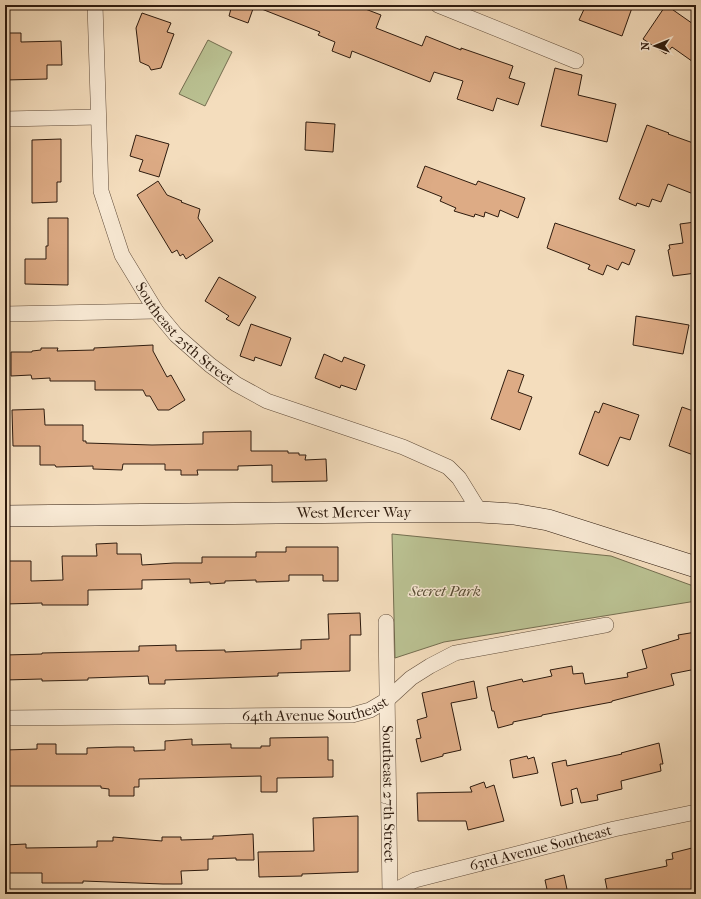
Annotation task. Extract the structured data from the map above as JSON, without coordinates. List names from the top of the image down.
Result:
{
  "streets": {
    "street": [
      "Southeast 25th Street",
      "West Mercer Way",
      "64th Avenue Southeast",
      "Southeast 27th Street",
      "63rd Avenue Southeast"
    ]
  },
  "crossings": [
    ["Southeast 25th Street", "West Mercer Way"],
    ["64th Avenue Southeast", "Southeast 27th Street"],
    ["Southeast 27th Street", "63rd Avenue Southeast"]
  ],
  "parks": ["Secret Park"],
  "north": "left"
}
